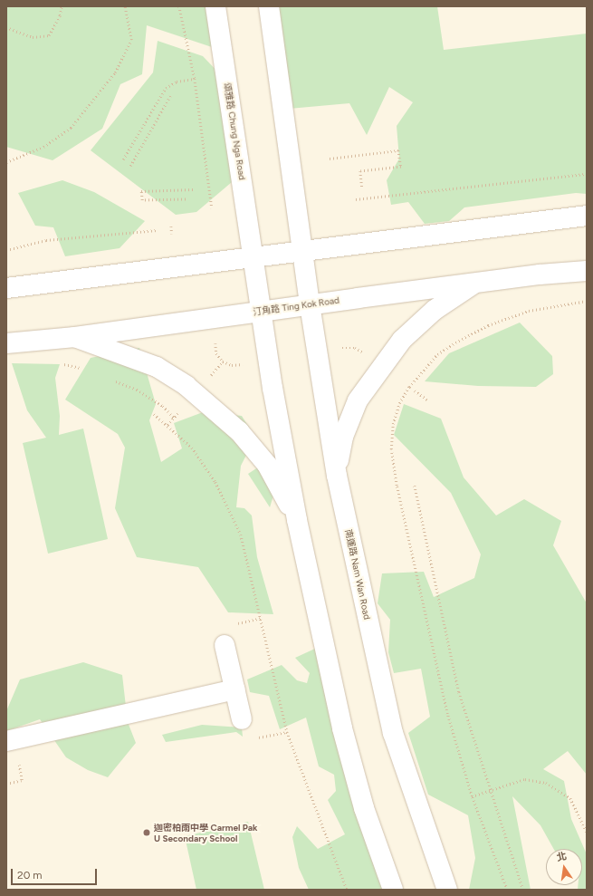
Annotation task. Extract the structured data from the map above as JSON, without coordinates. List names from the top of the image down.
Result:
{
  "streets": {
    "main road": ["頌雅路 Chung Nga Road", "汀角路 Ting Kok Road", "南運路 Nam Wan Road"]
  },
  "crossings": [
    ["汀角路 Ting Kok Road", "南運路 Nam Wan Road"]
  ],
  "places": ["迦密柏雨中學 Carmel Pak U Secondary School"],
  "scale_bar": "20 m",
  "north": "top"
}
